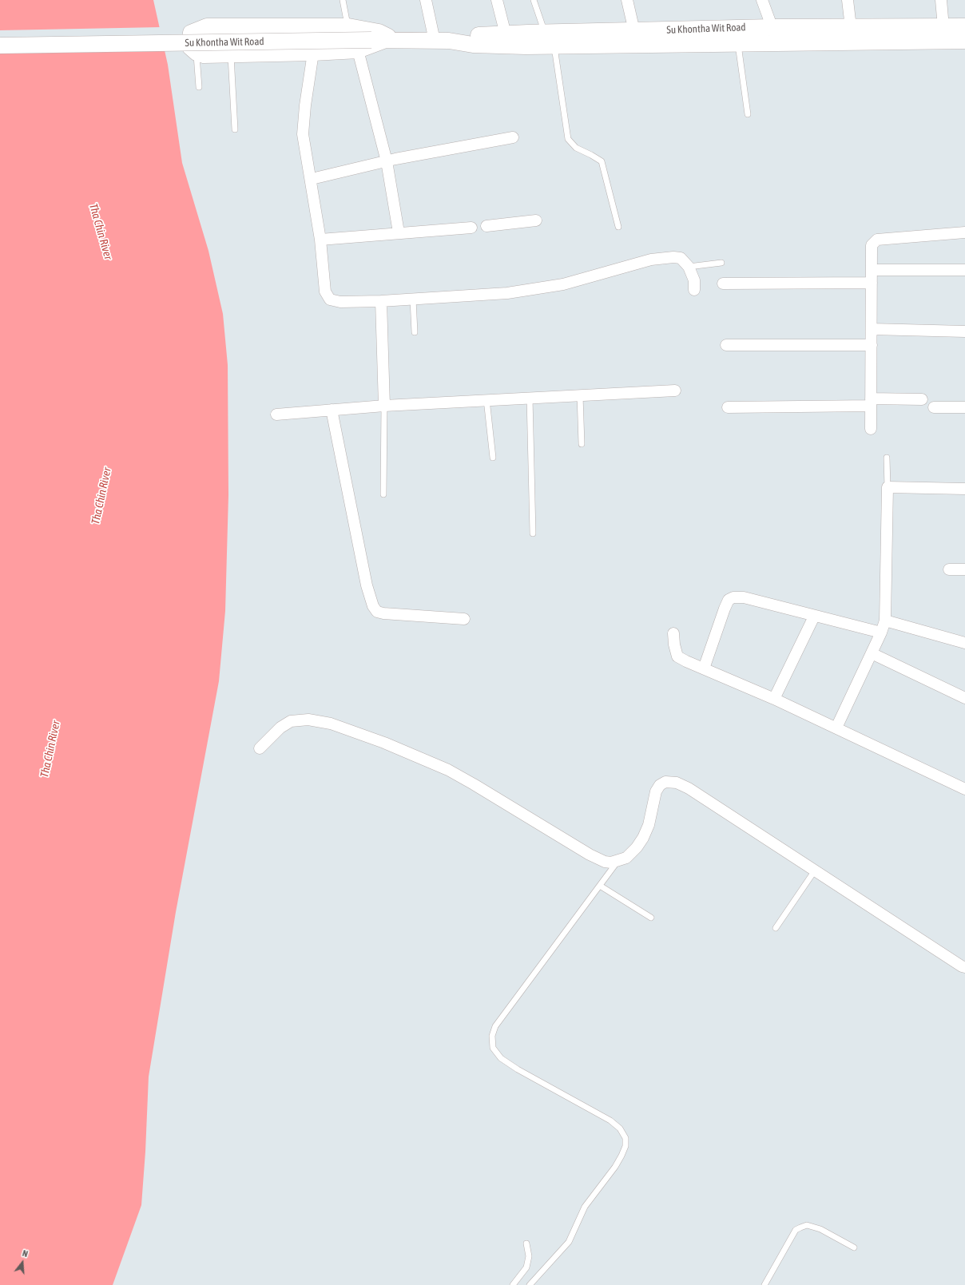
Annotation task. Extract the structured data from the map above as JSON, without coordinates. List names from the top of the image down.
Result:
{
  "streets": {
    "main road": ["Su Khontha Wit Road"]
  },
  "water": ["Tha Chin River"],
  "north": "top"
}
